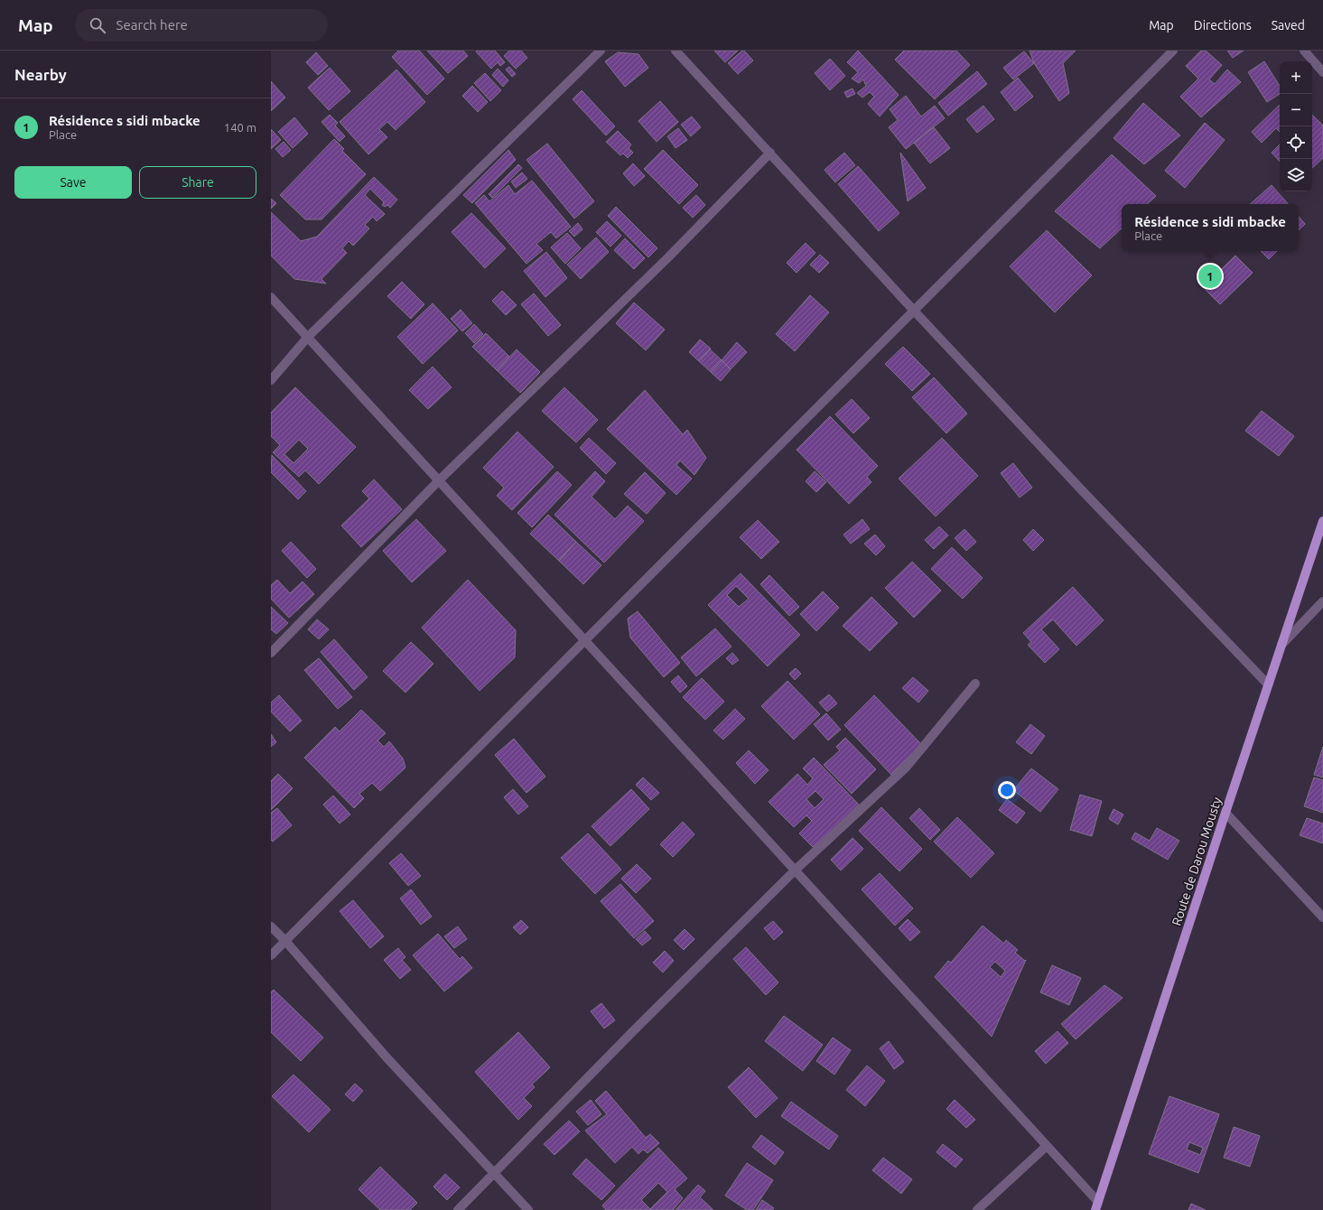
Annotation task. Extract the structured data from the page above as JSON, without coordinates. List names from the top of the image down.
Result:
{
  "streets": {
    "main road": ["Route de Darou Mousty"]
  },
  "page": {
    "header": "Map",
    "search": "Search here",
    "nav": ["Map", "Directions", "Saved"],
    "heading": "Nearby",
    "map_buttons": ["+", "−"],
    "list": [
      {
        "mark": "1",
        "name": "Résidence s sidi mbacke",
        "note": "Place",
        "value": "140 m"
      }
    ],
    "buttons": ["Save", "Share"],
    "popup": ["Résidence s sidi mbacke", "Place"],
    "pins": "1"
  }
}
